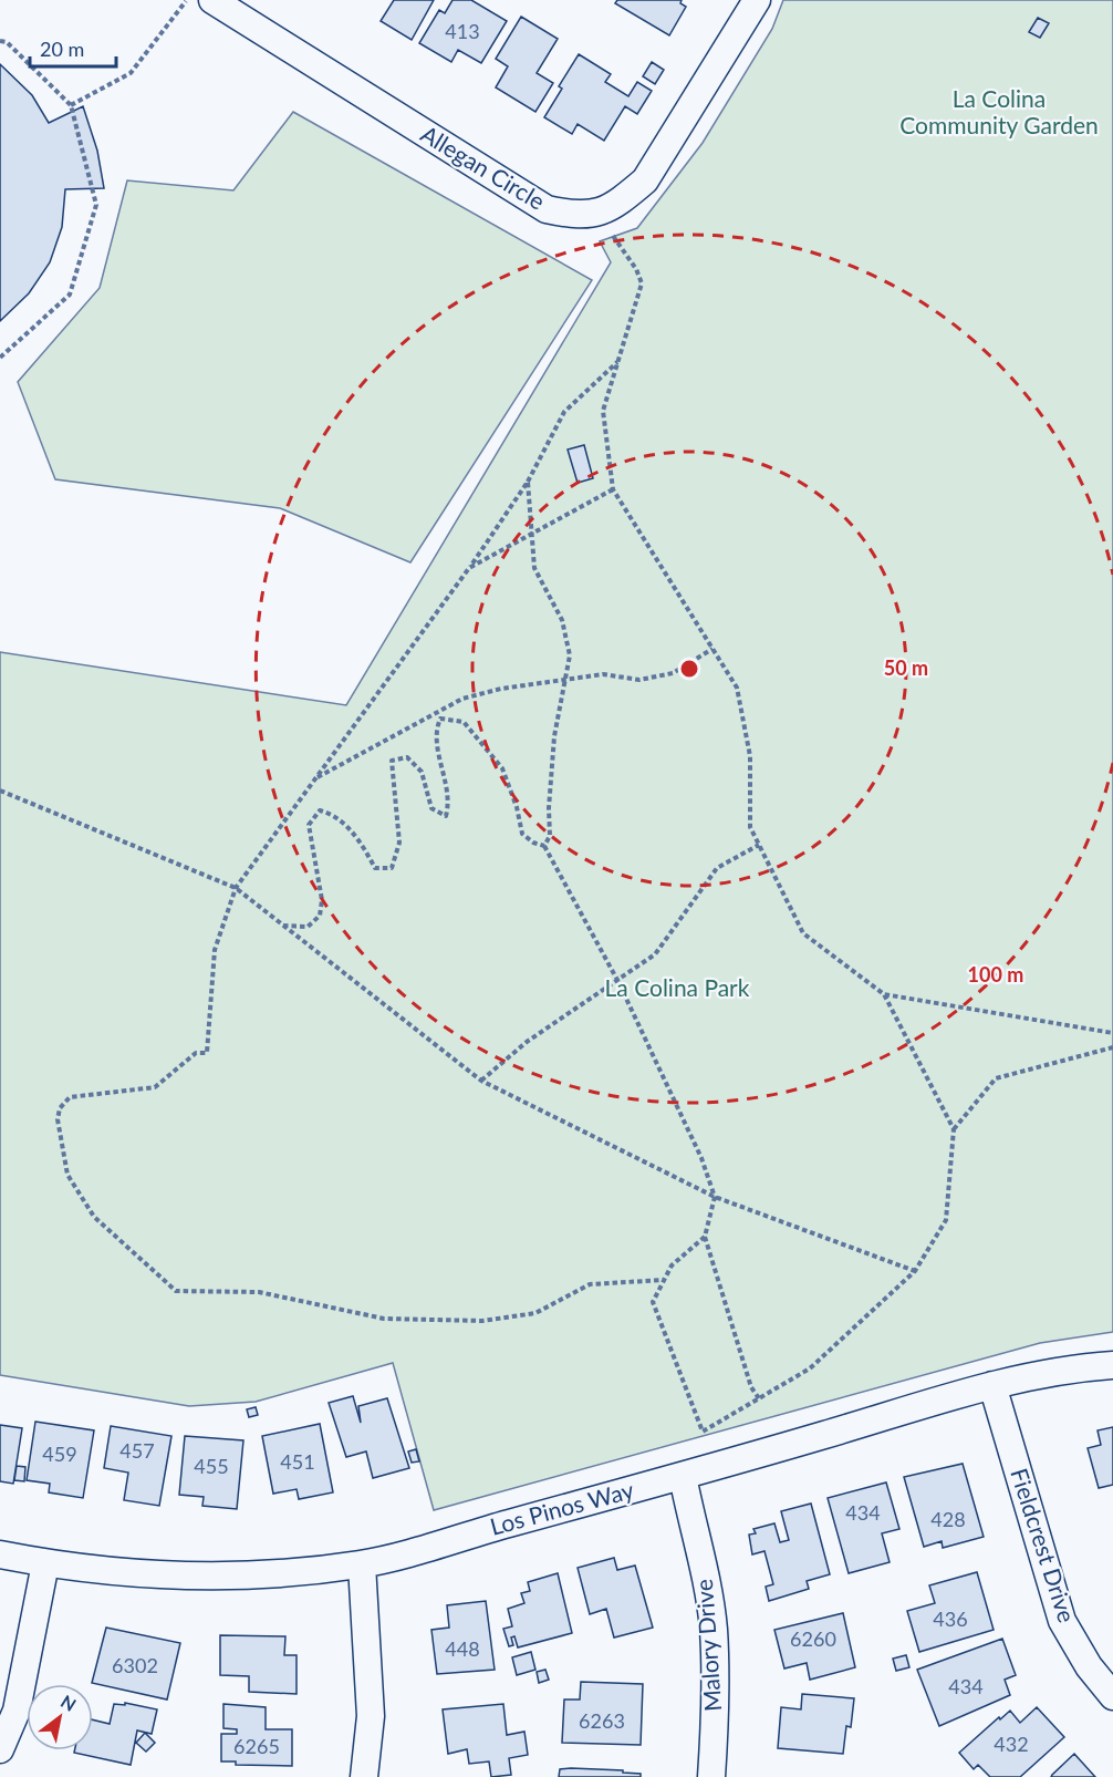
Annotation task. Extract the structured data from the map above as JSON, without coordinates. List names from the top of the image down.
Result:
{
  "streets": {
    "street": [
      "Allegan Circle",
      "Los Pinos Way",
      "Fieldcrest Drive",
      "Malory Drive"
    ]
  },
  "crossings": [
    ["Los Pinos Way", "Fieldcrest Drive"],
    ["Los Pinos Way", "Malory Drive"]
  ],
  "parks": ["La Colina Community Garden", "La Colina Park"],
  "house_numbers": [
    "413",
    "457",
    "459",
    "451",
    "455",
    "434",
    "428",
    "436",
    "6260",
    "448",
    "6302",
    "434",
    "6263",
    "432",
    "6265"
  ],
  "scale_bar": "20 m",
  "north": "top right",
  "rings": ["50 m", "100 m"]
}
